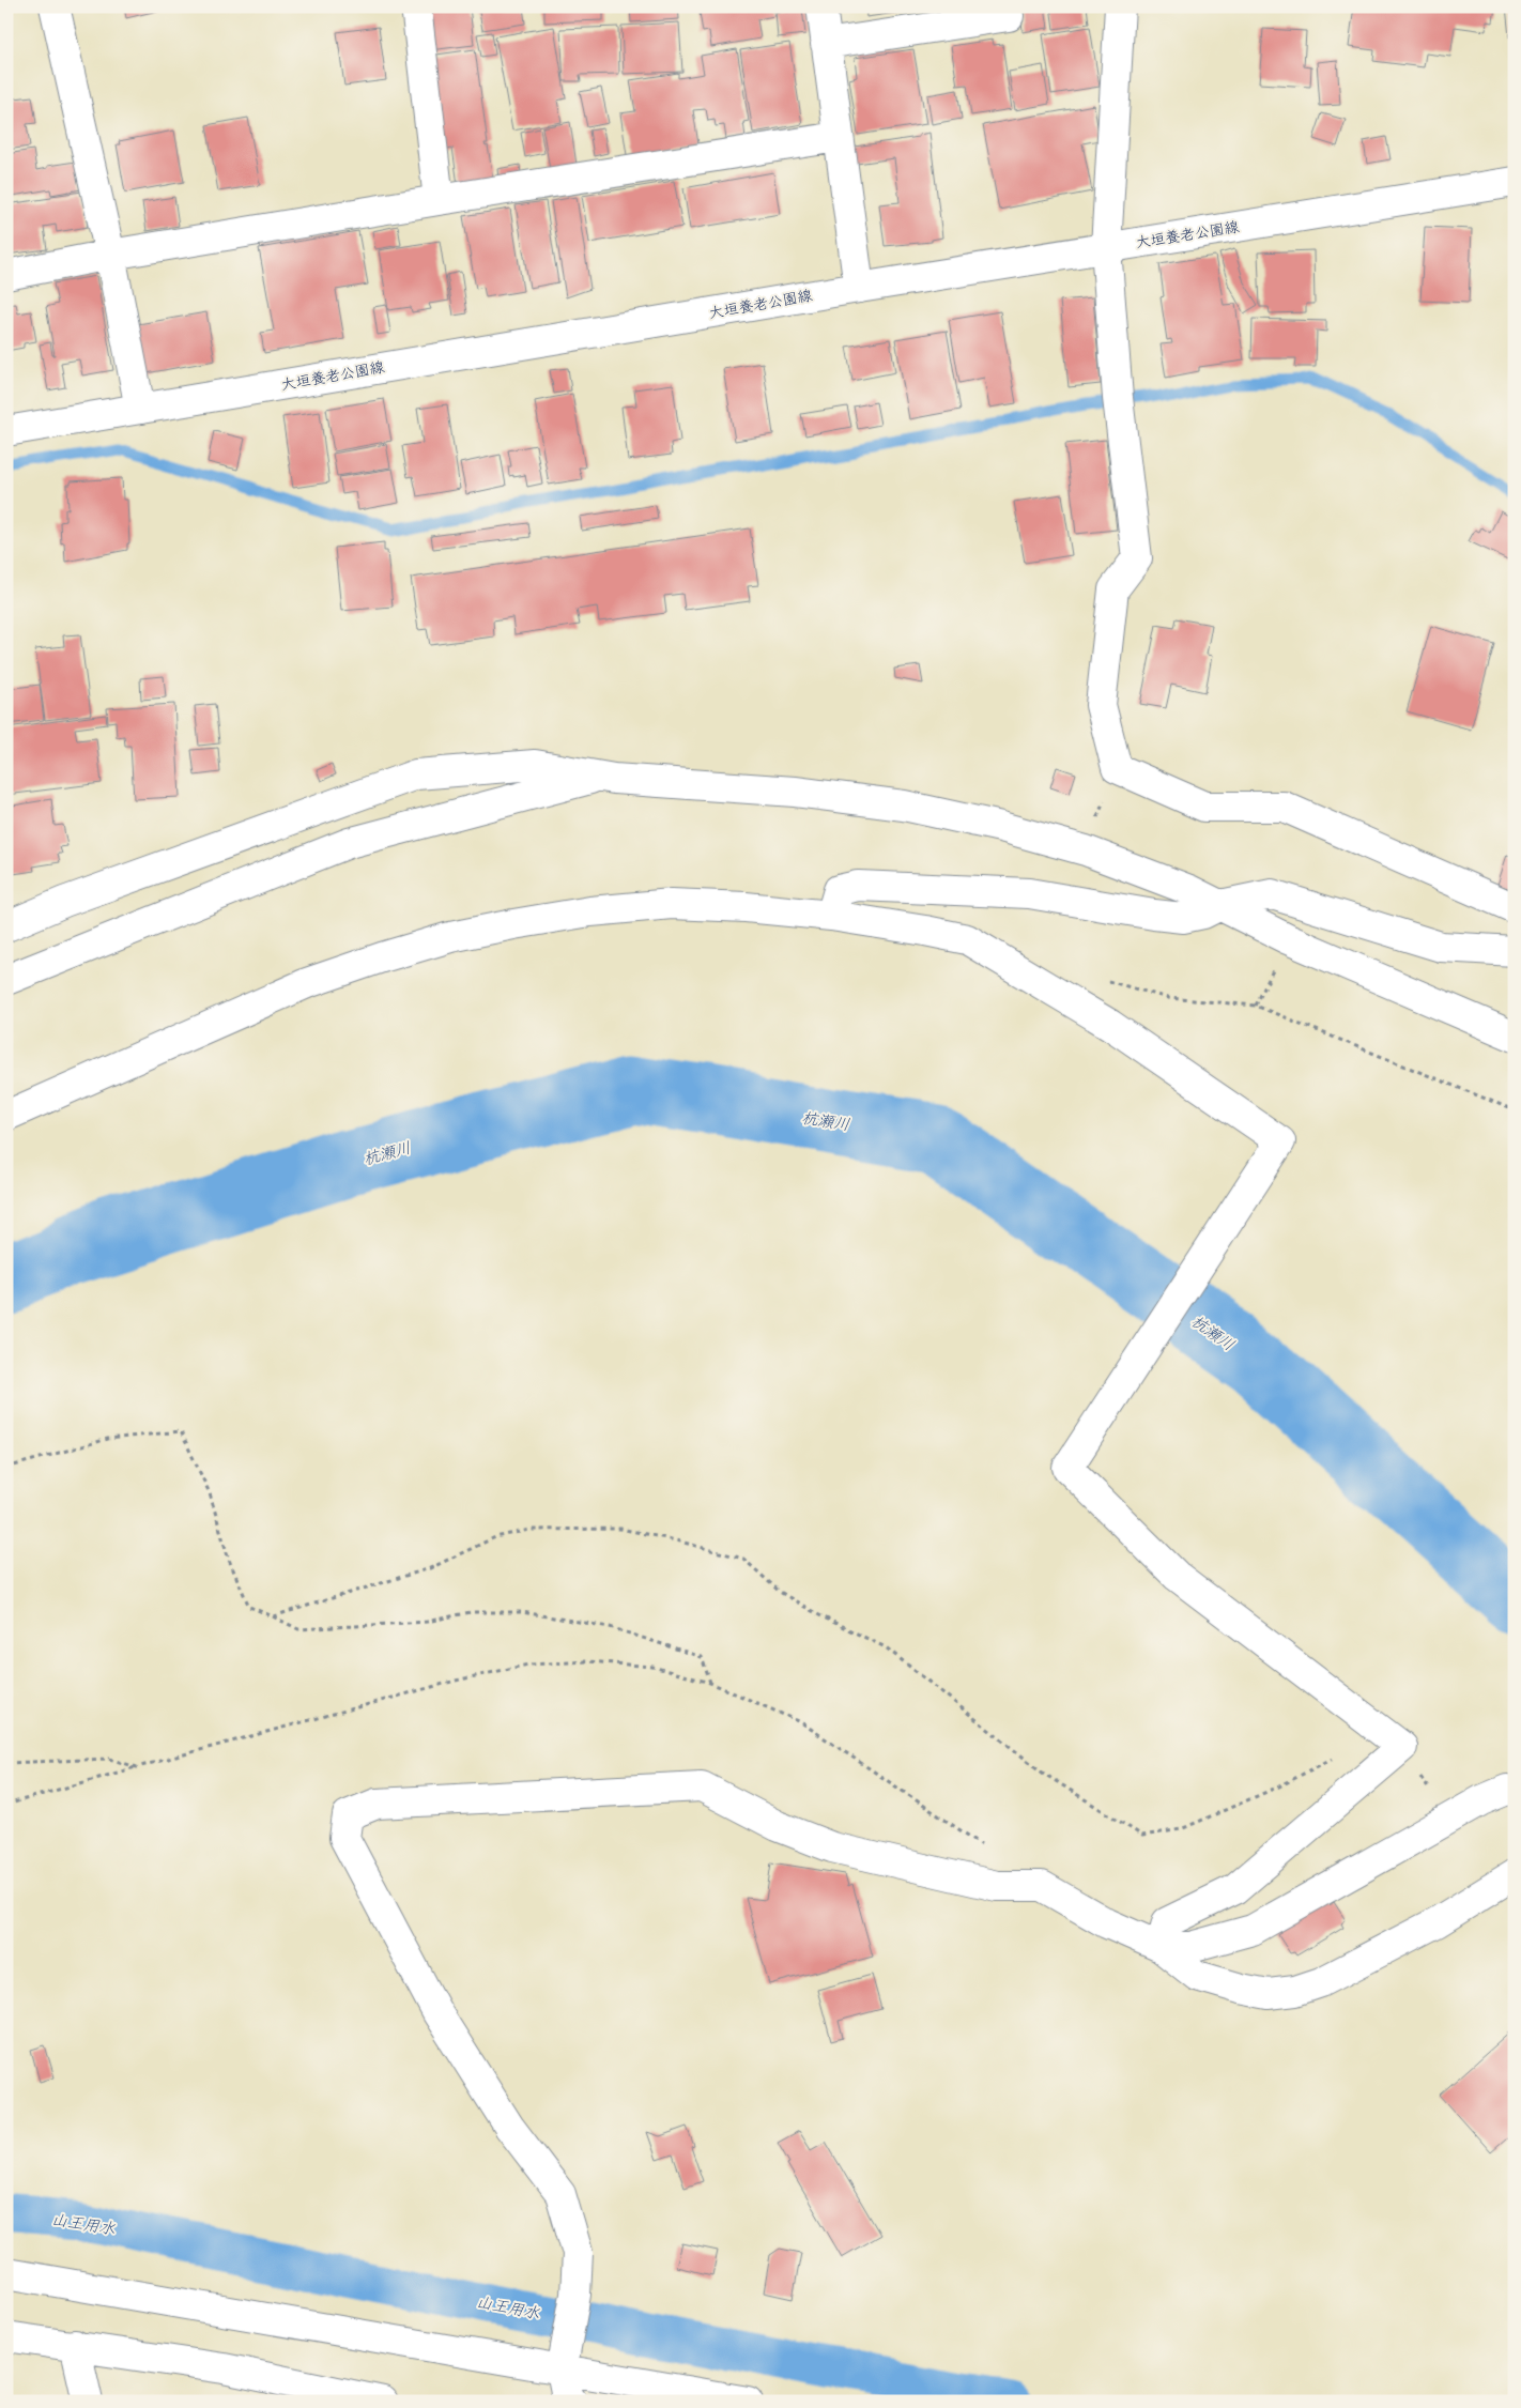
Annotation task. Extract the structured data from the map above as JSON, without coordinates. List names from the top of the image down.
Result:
{
  "streets": {
    "street": ["大垣養老公園線"]
  },
  "water": ["杭瀬川", "山王用水"]
}
